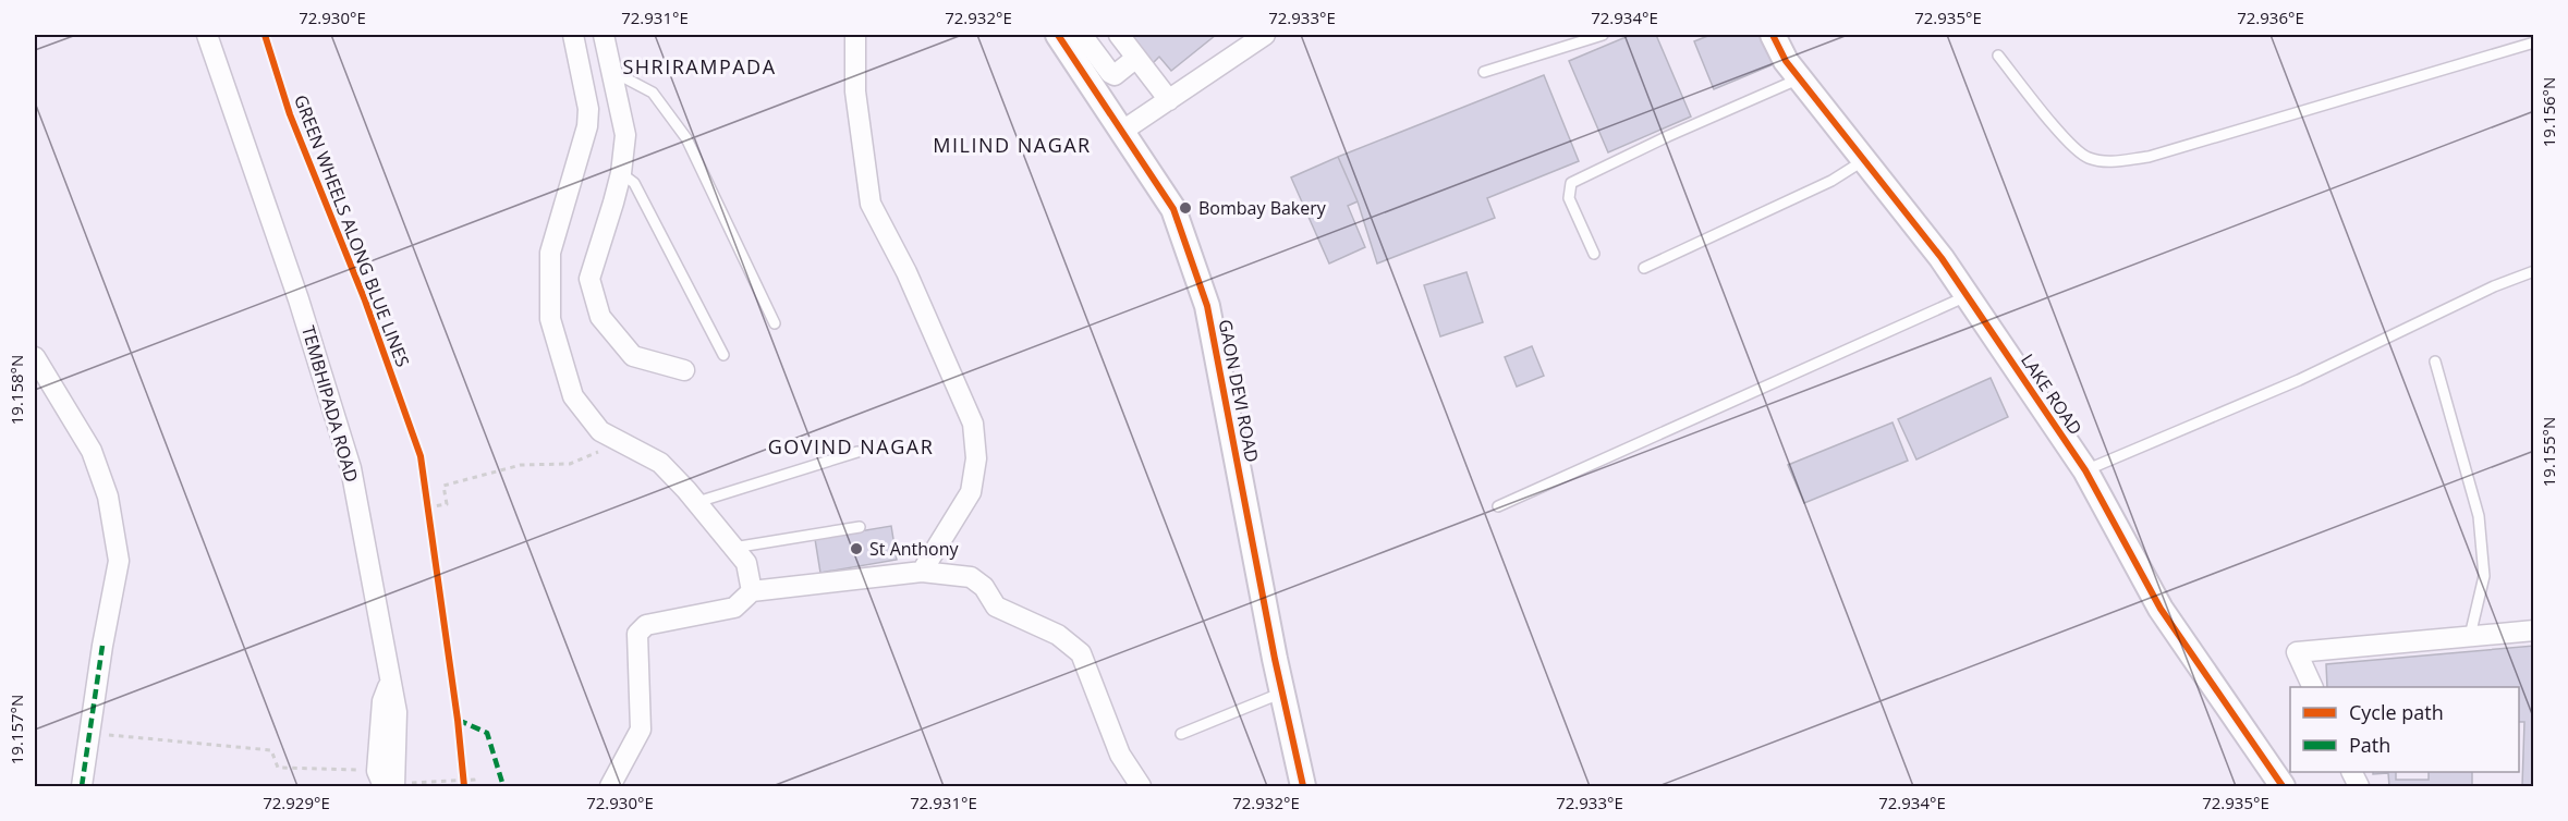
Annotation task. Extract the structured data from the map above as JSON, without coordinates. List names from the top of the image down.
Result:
{
  "streets": {
    "street": ["GAON DEVI ROAD", "LAKE ROAD", "TEMBHIPADA ROAD"],
    "cycle path": ["GREEN WHEELS ALONG BLUE LINES"]
  },
  "districts": ["SHRIRAMPADA", "MILIND NAGAR", "GOVIND NAGAR"],
  "places": ["Bombay Bakery", "St Anthony"],
  "legend": ["Cycle path", "Path"],
  "coordinates": [
    "72.930°E",
    "72.931°E",
    "72.932°E",
    "72.933°E",
    "72.934°E",
    "72.935°E",
    "72.936°E",
    "19.156°N",
    "19.158°N",
    "19.155°N",
    "19.157°N",
    "72.929°E"
  ]
}
